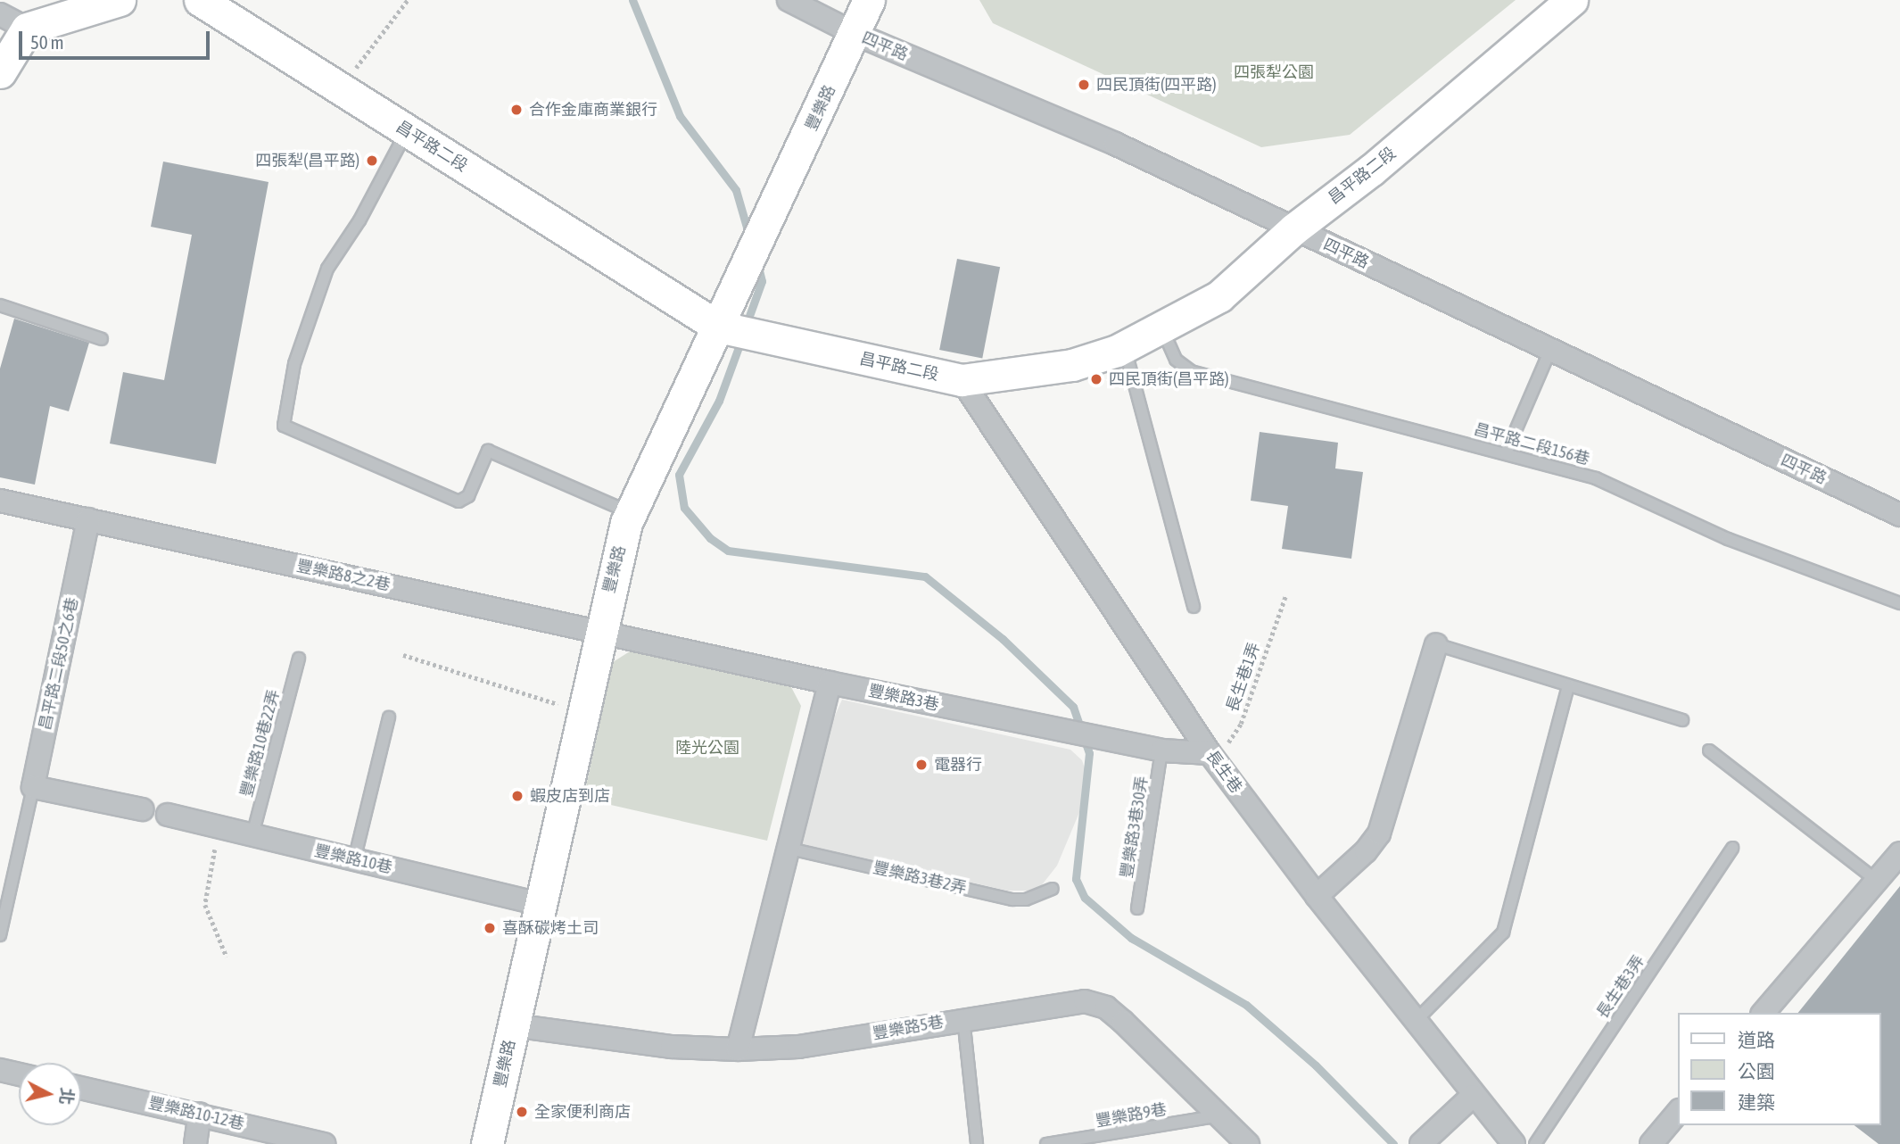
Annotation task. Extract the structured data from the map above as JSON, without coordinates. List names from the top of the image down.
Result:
{
  "streets": {
    "street": [
      "四平路",
      "豐樂路",
      "昌平路二段",
      "豐樂路8之2巷",
      "昌平路二段50之6巷",
      "豐樂路3巷",
      "長生巷",
      "豐樂路10巷",
      "豐樂路5巷",
      "豐樂路10-12巷"
    ],
    "lane": [
      "昌平路二段156巷",
      "豐樂路10巷22弄",
      "豐樂路3巷30弄",
      "豐樂路3巷2弄",
      "長生巷3弄",
      "豐樂路9巷"
    ],
    "path": ["長生巷1弄"]
  },
  "crossings": [
    ["四平路", "豐樂路"],
    ["四平路", "昌平路二段"],
    ["豐樂路", "昌平路二段"],
    ["豐樂路", "豐樂路8之2巷"],
    ["豐樂路", "豐樂路3巷"],
    ["豐樂路", "豐樂路10巷"],
    ["豐樂路", "豐樂路5巷"],
    ["昌平路二段", "昌平路二段156巷"],
    ["昌平路二段", "長生巷"],
    ["豐樂路8之2巷", "昌平路二段50之6巷"],
    ["豐樂路8之2巷", "豐樂路3巷"],
    ["長生巷1弄", "豐樂路3巷"],
    ["長生巷1弄", "長生巷"],
    ["豐樂路3巷", "長生巷"],
    ["豐樂路3巷", "豐樂路3巷30弄"],
    ["豐樂路10巷22弄", "豐樂路10巷"],
    ["豐樂路5巷", "豐樂路9巷"]
  ],
  "parks": ["四張犁公園", "陸光公園"],
  "places": [
    "四民頂街(四平路)",
    "合作金庫商業銀行",
    "四張犁(昌平路)",
    "四民頂街(昌平路)",
    "電器行",
    "蝦皮店到店",
    "喜酥碳烤土司",
    "全家便利商店"
  ],
  "legend": ["道路", "公園", "建築"],
  "scale_bar": "50 m",
  "north": "right"
}
